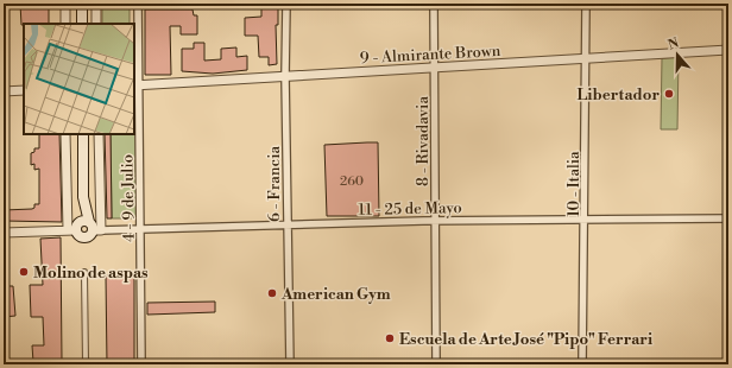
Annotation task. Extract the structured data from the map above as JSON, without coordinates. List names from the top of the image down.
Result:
{
  "streets": {
    "street": [
      "9 - Almirante Brown",
      "8 - Rivadavia",
      "6 - Francia",
      "10 - Italia",
      "4 - 9 de Julio",
      "11 - 25 de Mayo"
    ]
  },
  "crossings": [
    ["9 - Almirante Brown", "8 - Rivadavia"],
    ["9 - Almirante Brown", "6 - Francia"],
    ["9 - Almirante Brown", "10 - Italia"],
    ["9 - Almirante Brown", "4 - 9 de Julio"],
    ["8 - Rivadavia", "11 - 25 de Mayo"],
    ["6 - Francia", "11 - 25 de Mayo"],
    ["10 - Italia", "11 - 25 de Mayo"],
    ["4 - 9 de Julio", "11 - 25 de Mayo"]
  ],
  "places": [
    "Libertador",
    "Molino de aspas",
    "American Gym",
    "Escuela de Arte José \"Pipo\" Ferrari"
  ],
  "house_numbers": ["260"],
  "north": "top"
}
